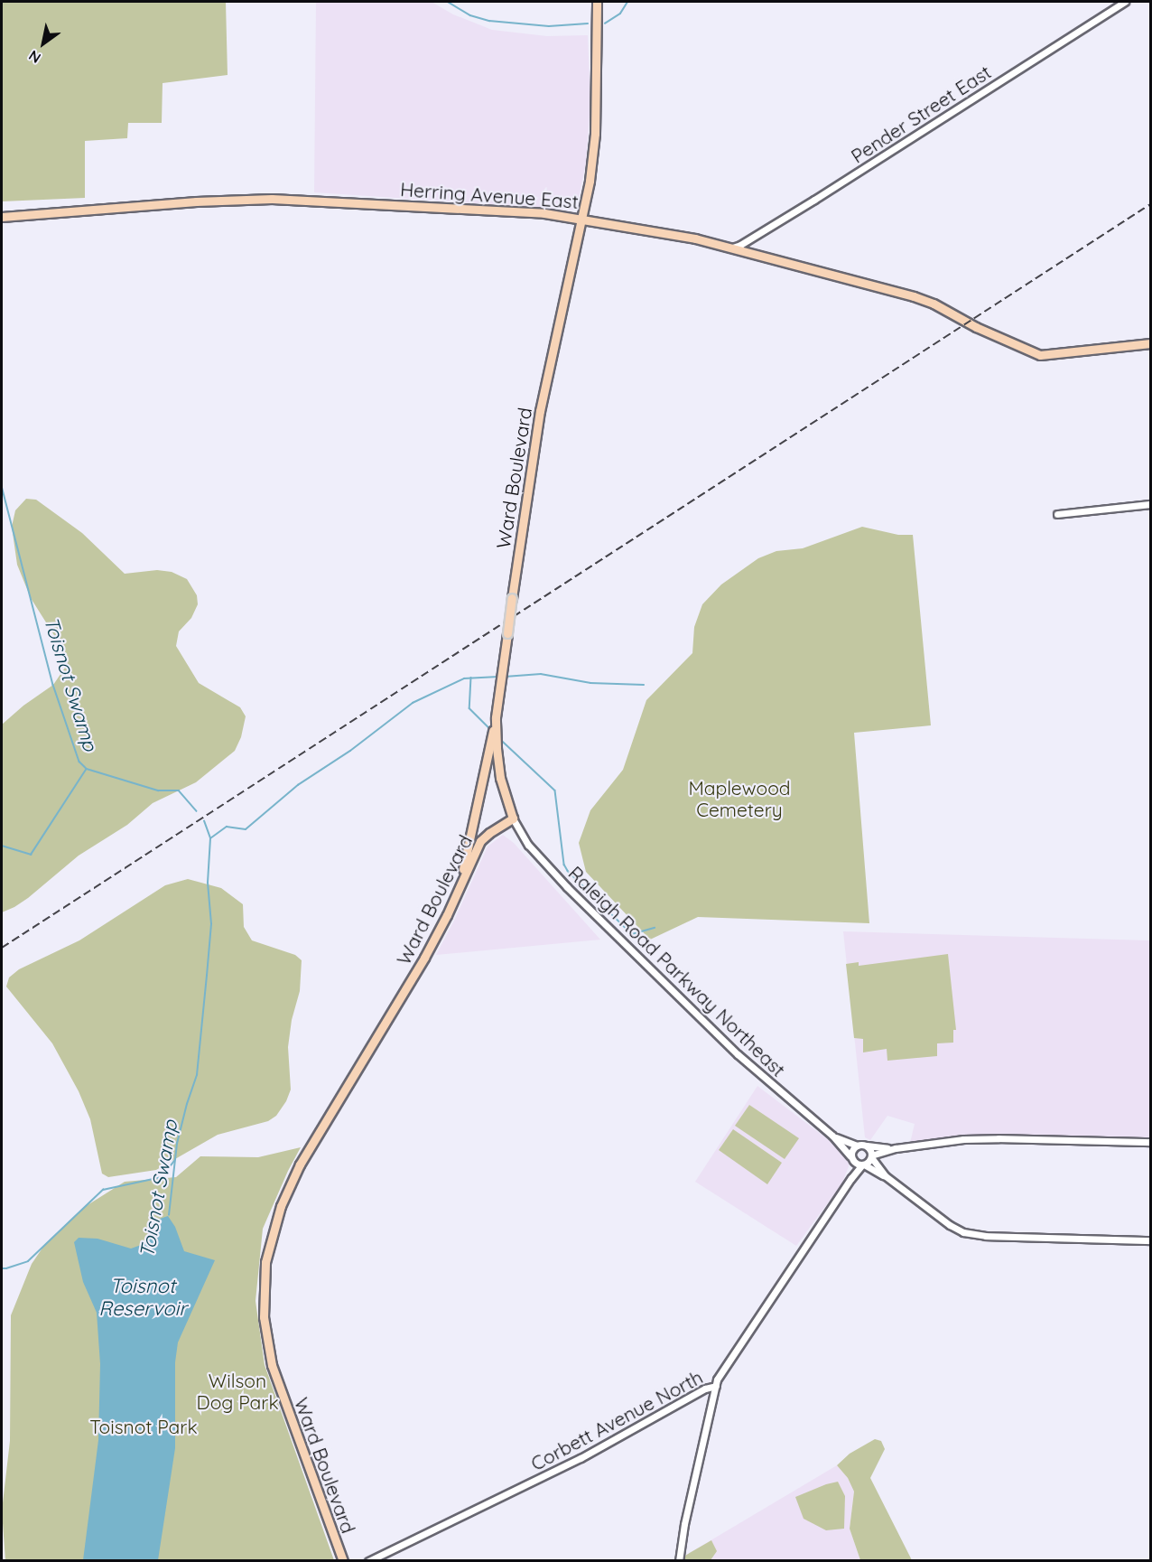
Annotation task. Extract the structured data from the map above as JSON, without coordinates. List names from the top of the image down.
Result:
{
  "streets": {
    "main road": ["Herring Avenue East", "Ward Boulevard"],
    "street": ["Pender Street East", "Raleigh Road Parkway Northeast", "Corbett Avenue North"]
  },
  "crossings": [
    ["Pender Street East", "Herring Avenue East"],
    ["Herring Avenue East", "Ward Boulevard"],
    ["Ward Boulevard", "Raleigh Road Parkway Northeast"],
    ["Raleigh Road Parkway Northeast", "Corbett Avenue North"]
  ],
  "water": ["Toisnot Swamp", "Toisnot Reservoir"],
  "parks": ["Maplewood Cemetery", "Wilson Dog Park", "Toisnot Park"],
  "north": "bottom left"
}
